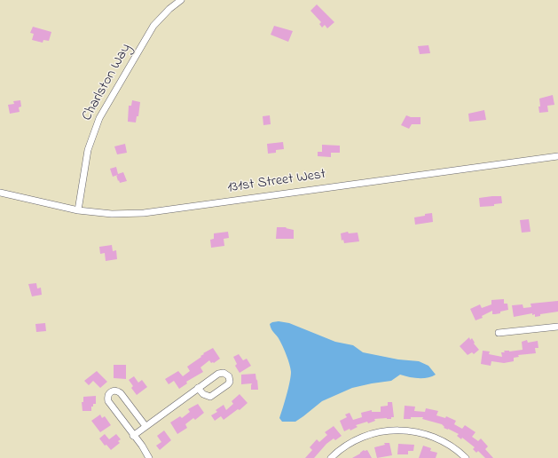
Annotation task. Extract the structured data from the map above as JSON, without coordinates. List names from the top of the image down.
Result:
{
  "streets": {
    "street": ["Charlston Way", "131st Street West"]
  },
  "crossings": [
    ["Charlston Way", "131st Street West"]
  ]
}
